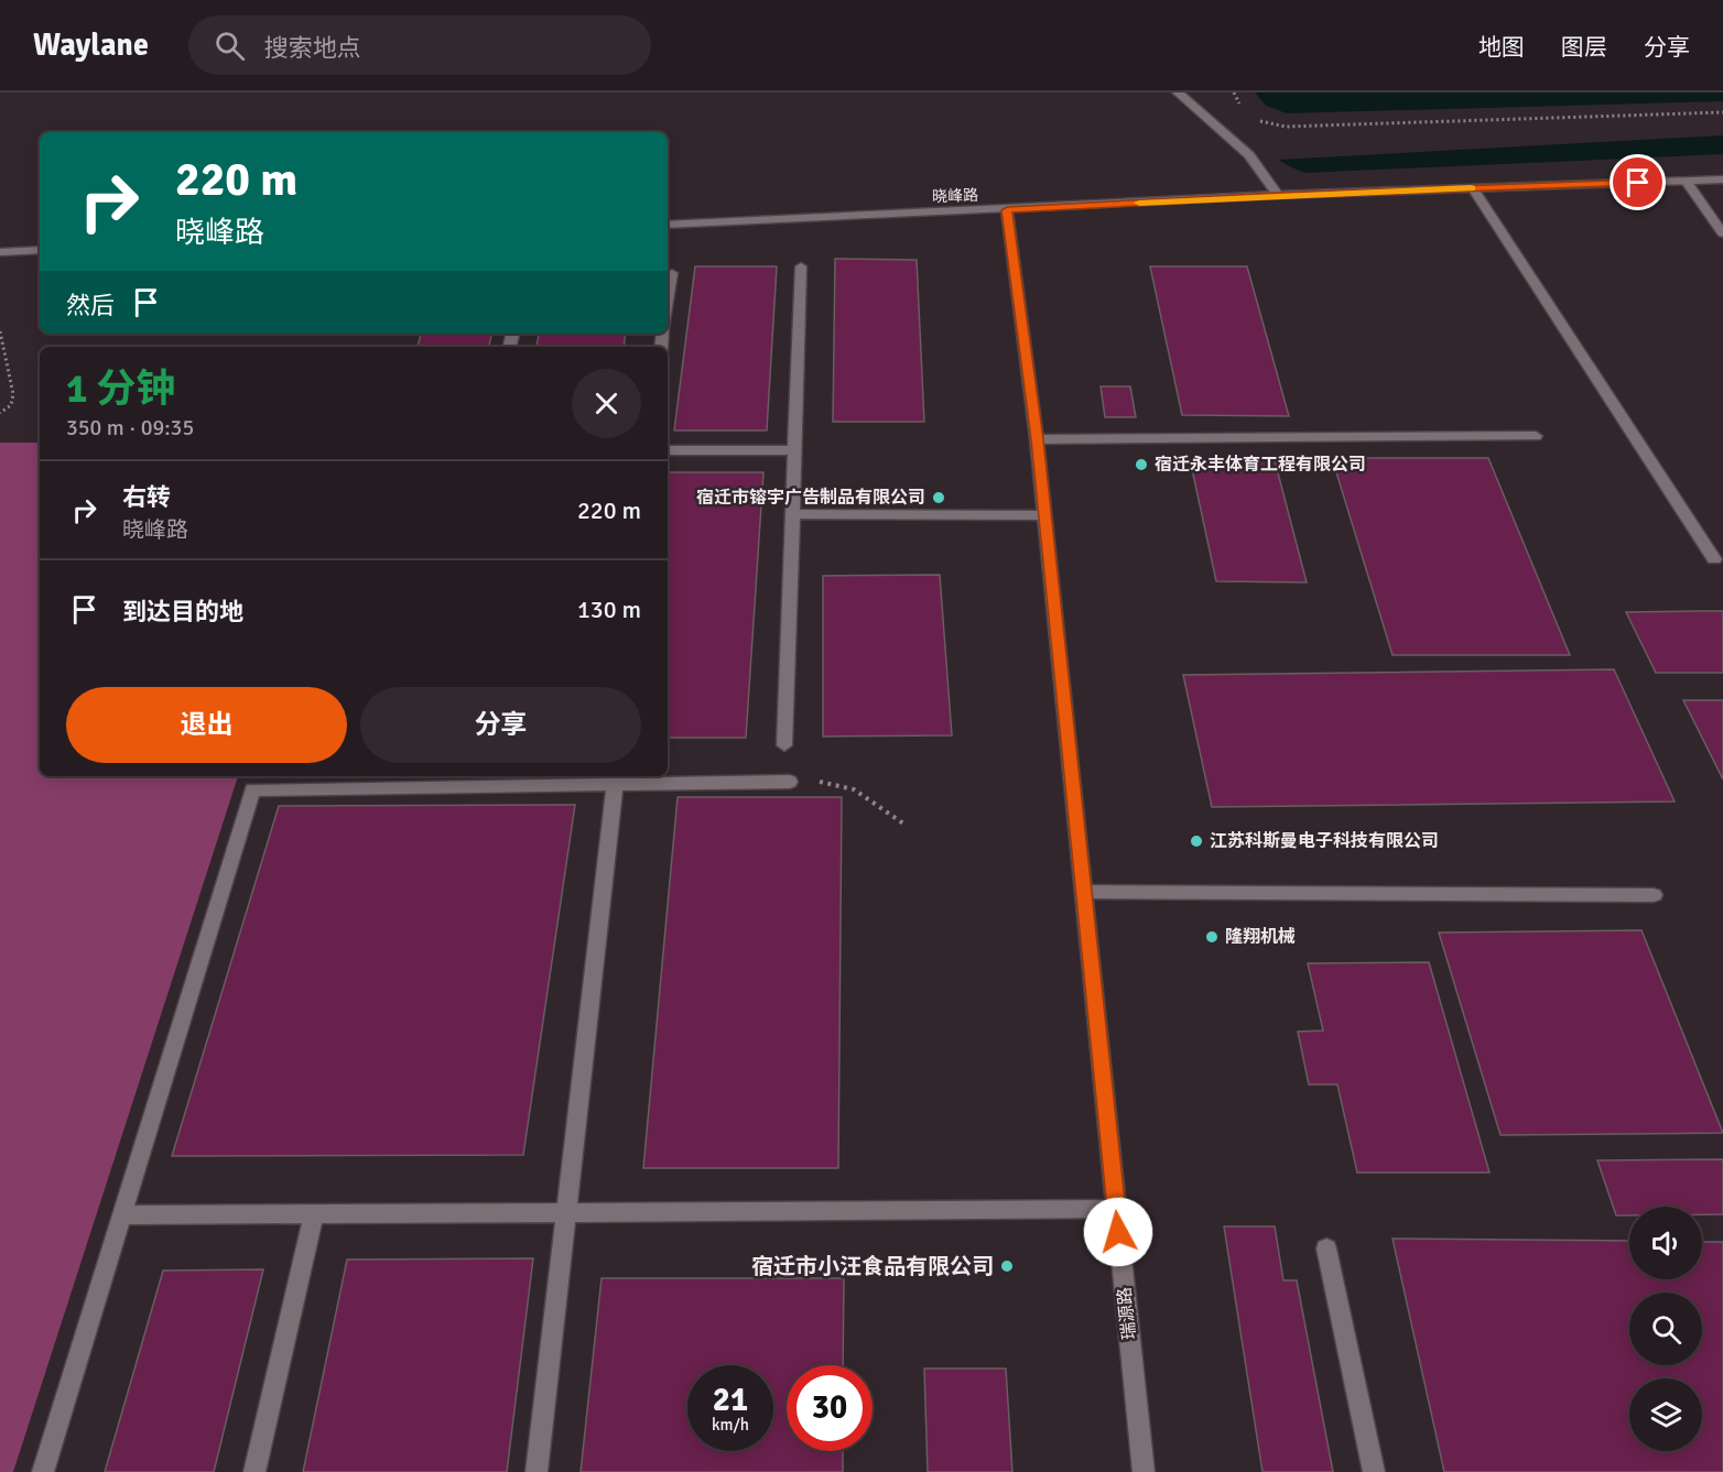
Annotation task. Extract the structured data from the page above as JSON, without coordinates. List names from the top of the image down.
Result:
{
  "streets": {
    "street": ["晓峰路", "瑞源路"]
  },
  "crossings": [
    ["晓峰路", "瑞源路"]
  ],
  "places": [
    "宿迁永丰体育工程有限公司",
    "宿迁市镕宇广告制品有限公司",
    "江苏科斯曼电子科技有限公司",
    "隆翔机械",
    "宿迁市小汪食品有限公司"
  ],
  "page": {
    "header": "Waylane",
    "search": "搜索地点",
    "nav": ["地图", "图层", "分享"],
    "turn": ["220 m", "晓峰路"],
    "then": "然后",
    "heading": ["1 分钟", "350 m · 09:35"],
    "list": [
      {
        "name": "右转",
        "note": "晓峰路",
        "value": "220 m"
      },
      {
        "name": "到达目的地",
        "value": "130 m"
      }
    ],
    "buttons": ["退出", "分享"],
    "speed": "21 km/h",
    "limit": "30"
  }
}
